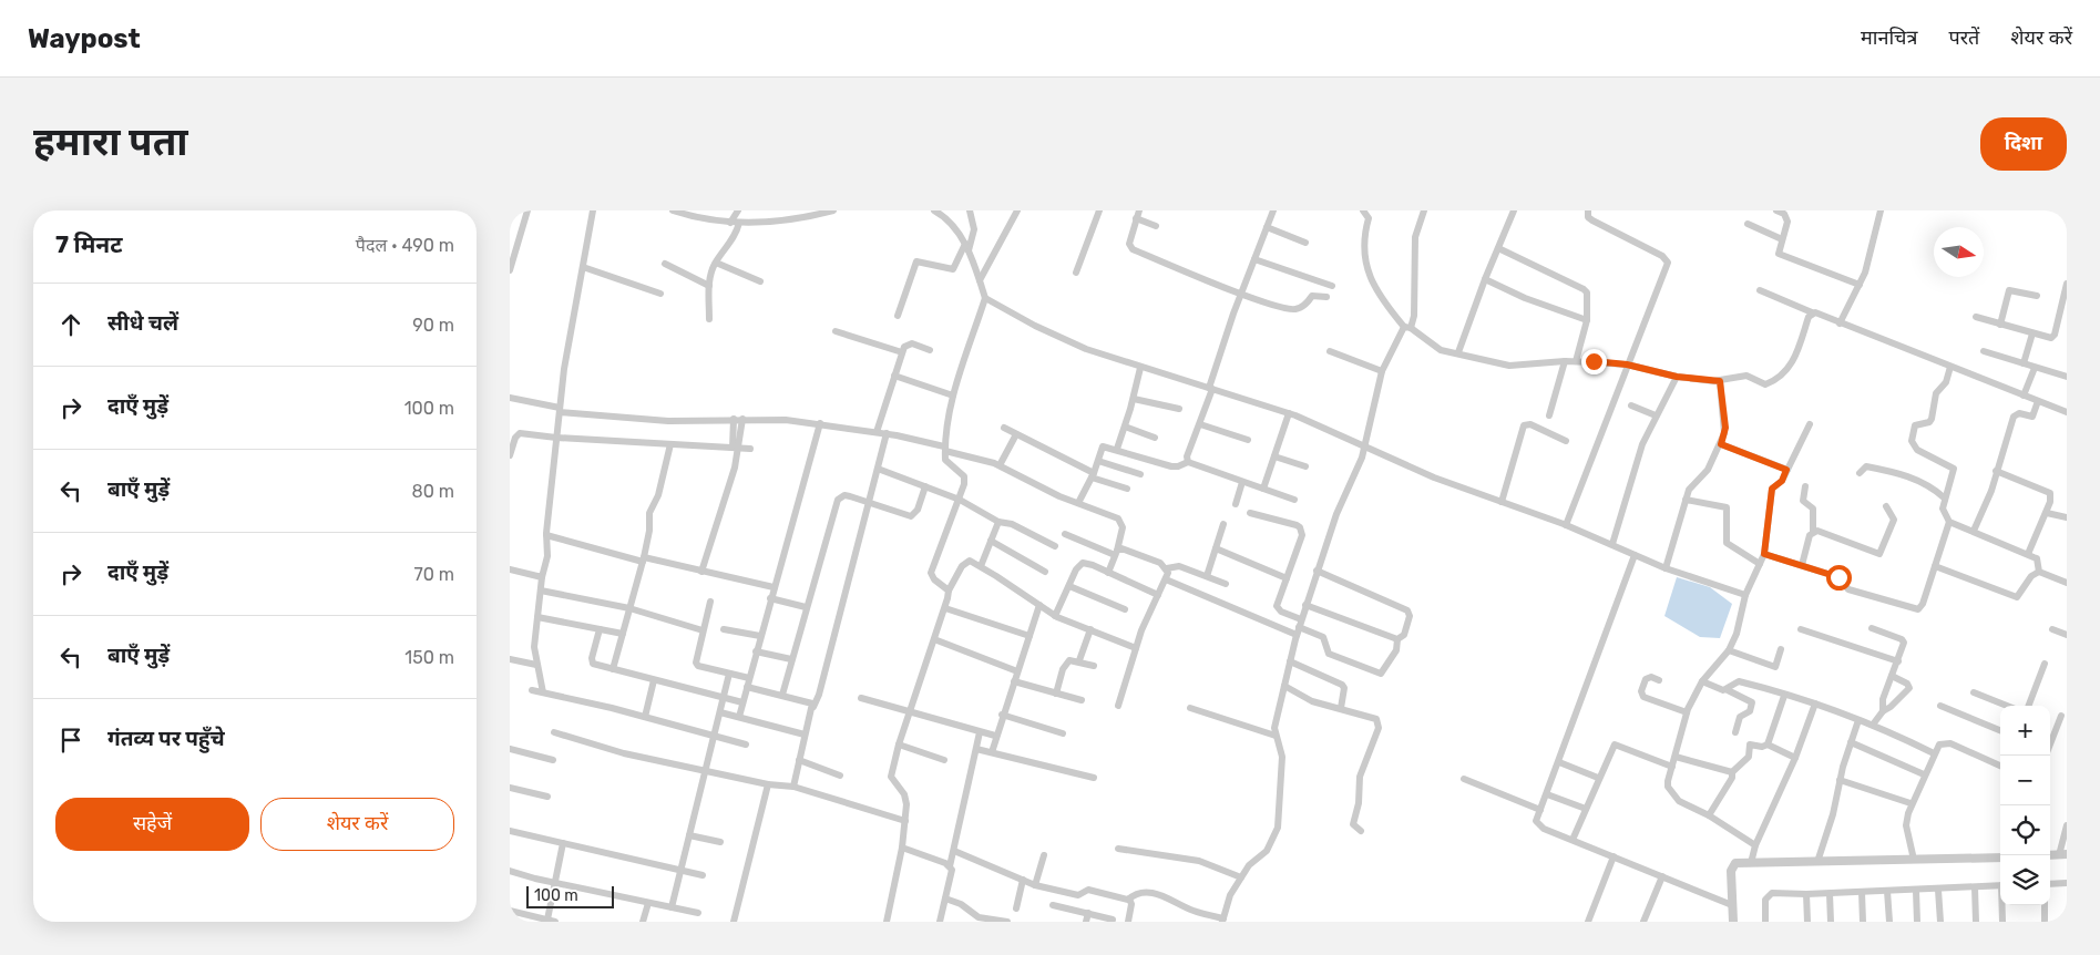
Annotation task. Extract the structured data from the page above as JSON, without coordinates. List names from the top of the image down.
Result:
{
  "scale_bar": "100 m",
  "north": "right",
  "page": {
    "header": "Waypost",
    "nav": ["मानचित्र", "परतें", "शेयर करें"],
    "buttons": [
      "दिशा",
      ["सहेजें", "शेयर करें"]
    ],
    "title": "हमारा पता",
    "heading": ["7 मिनट", "पैदल · 490 m"],
    "list": [
      ["सीधे चलें", "90 m"],
      ["दाएँ मुड़ें", "100 m"],
      ["बाएँ मुड़ें", "80 m"],
      ["दाएँ मुड़ें", "70 m"],
      ["बाएँ मुड़ें", "150 m"],
      "गंतव्य पर पहुँचे"
    ],
    "map_buttons": ["+", "−"],
    "scale": "100 m"
  }
}
